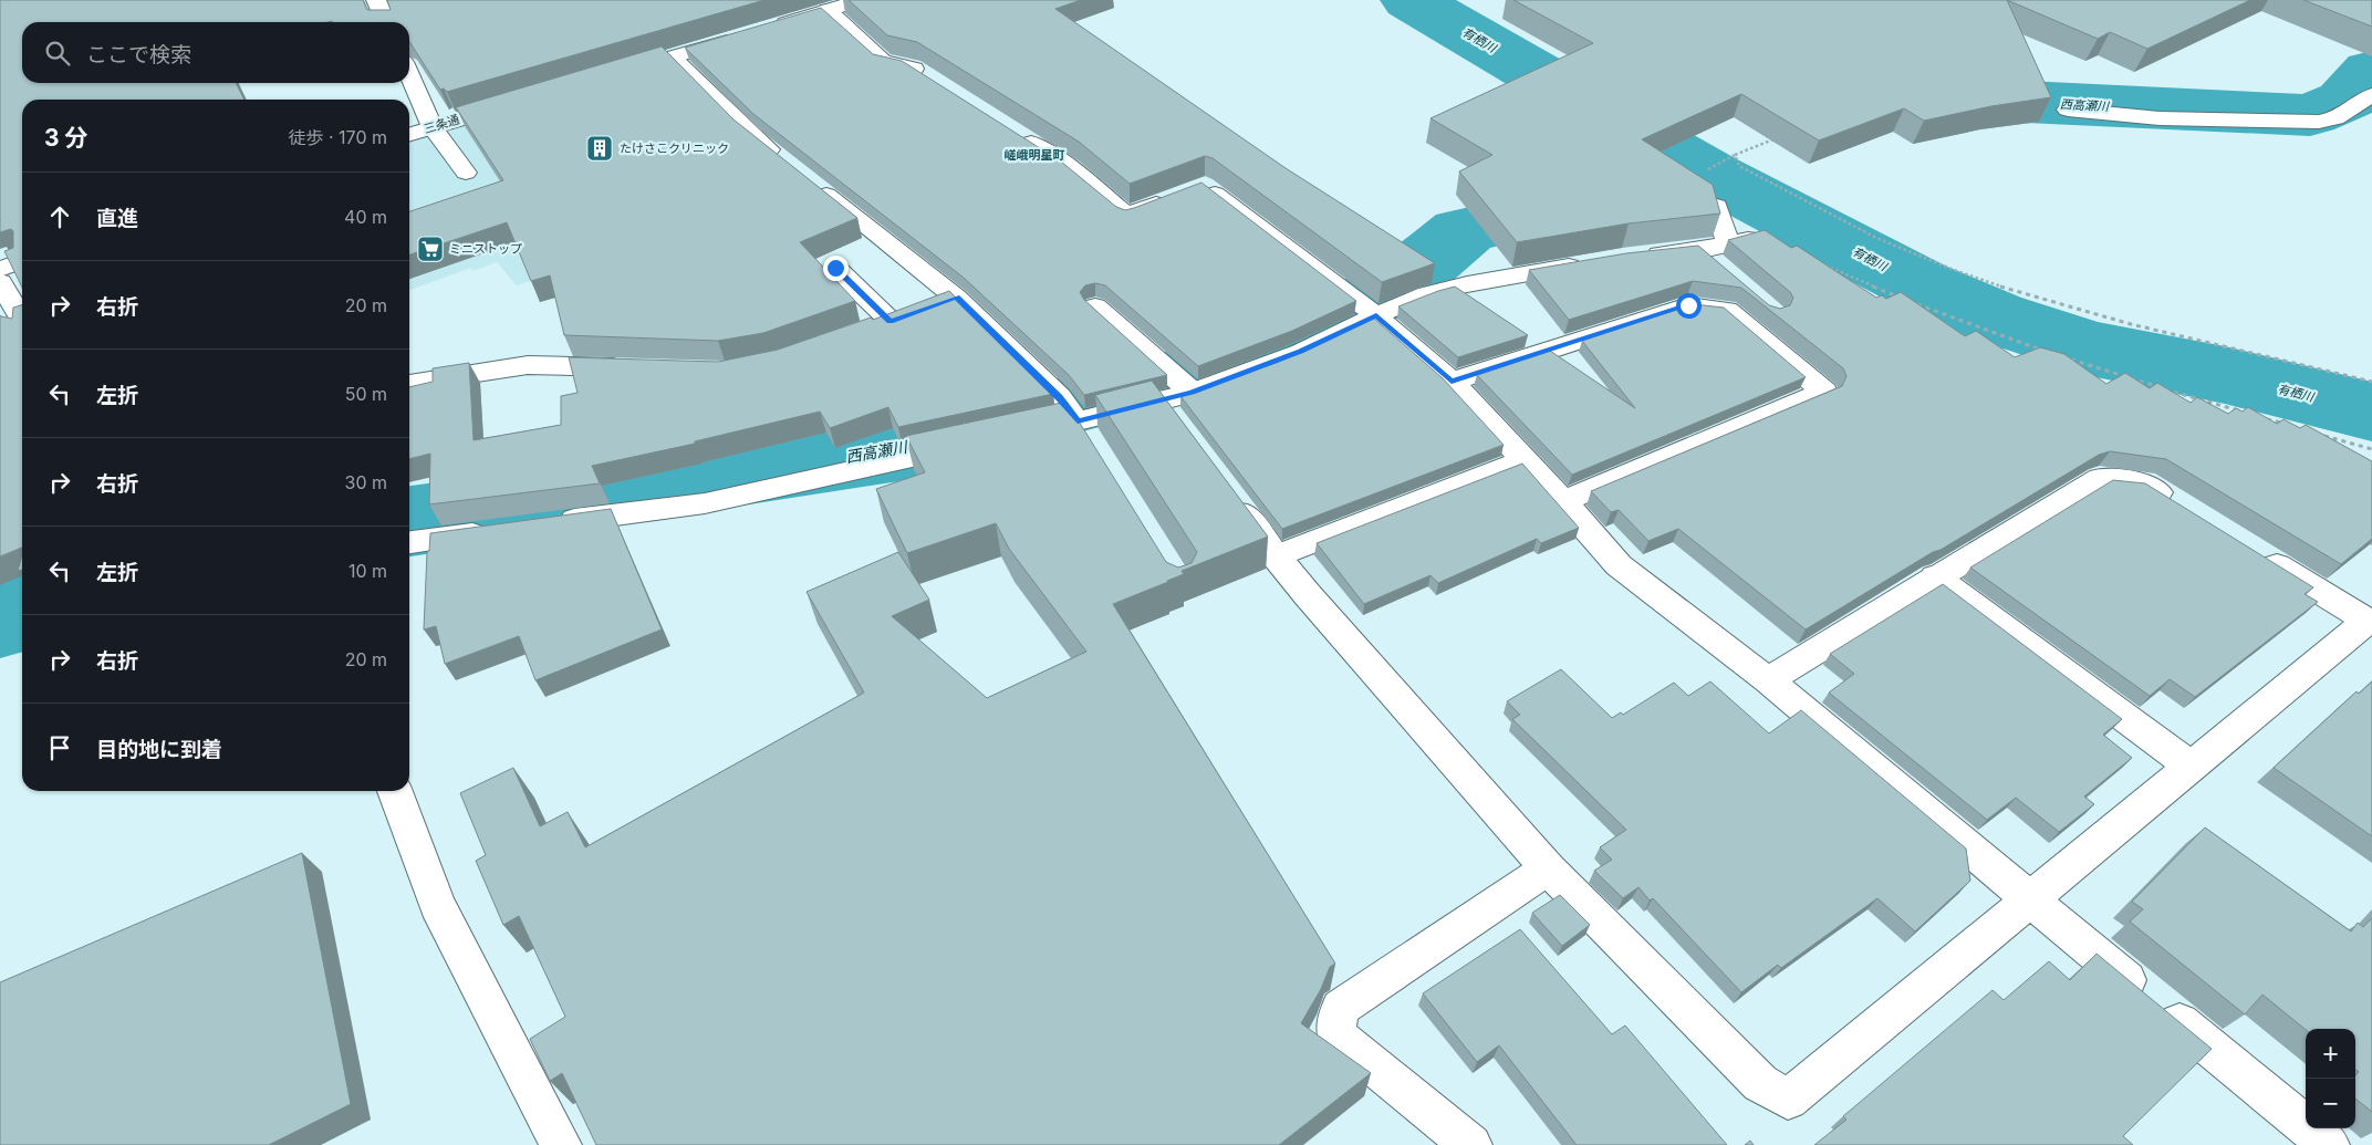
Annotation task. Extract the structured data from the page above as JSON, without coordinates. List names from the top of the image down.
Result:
{
  "streets": {
    "street": ["三条通"]
  },
  "districts": ["嵯峨明星町"],
  "water": ["有栖川", "西高瀬川"],
  "places": {
    "building": ["たけさこクリニック"],
    "supermarket": ["ミニストップ"]
  },
  "page": {
    "search": "ここで検索",
    "heading": ["3 分", "徒歩 · 170 m"],
    "list": [
      ["直進", "40 m"],
      ["右折", "20 m"],
      ["左折", "50 m"],
      ["右折", "30 m"],
      ["左折", "10 m"],
      ["右折", "20 m"],
      "目的地に到着"
    ],
    "map_buttons": ["+", "−"]
  }
}
